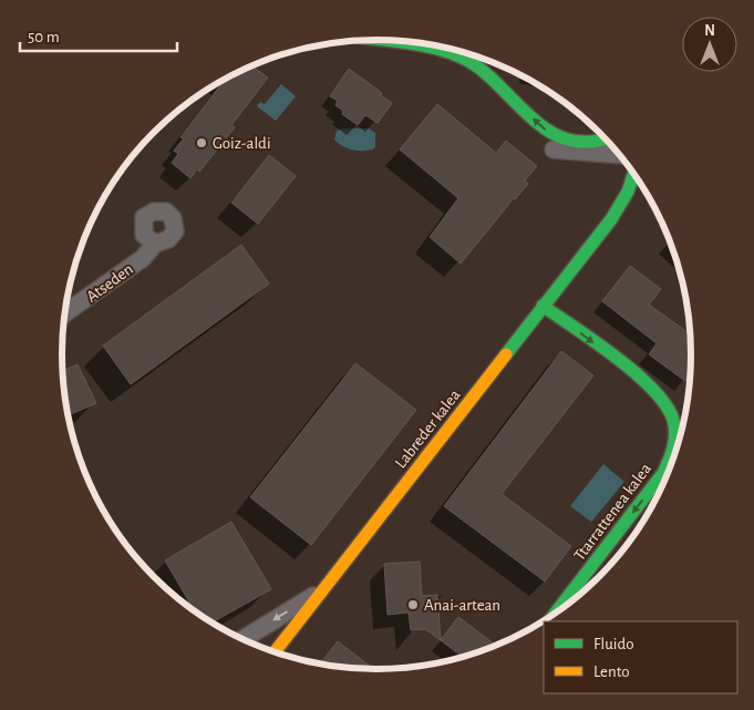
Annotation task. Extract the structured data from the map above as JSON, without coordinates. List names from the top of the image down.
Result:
{
  "streets": {
    "street": ["Atseden", "Labreder kalea", "Ttarrattenea kalea"]
  },
  "crossings": [
    ["Labreder kalea", "Ttarrattenea kalea"]
  ],
  "places": ["Goiz-aldi", "Anai-artean"],
  "legend": ["Fluido", "Lento"],
  "scale_bar": "50 m",
  "north": "top"
}
